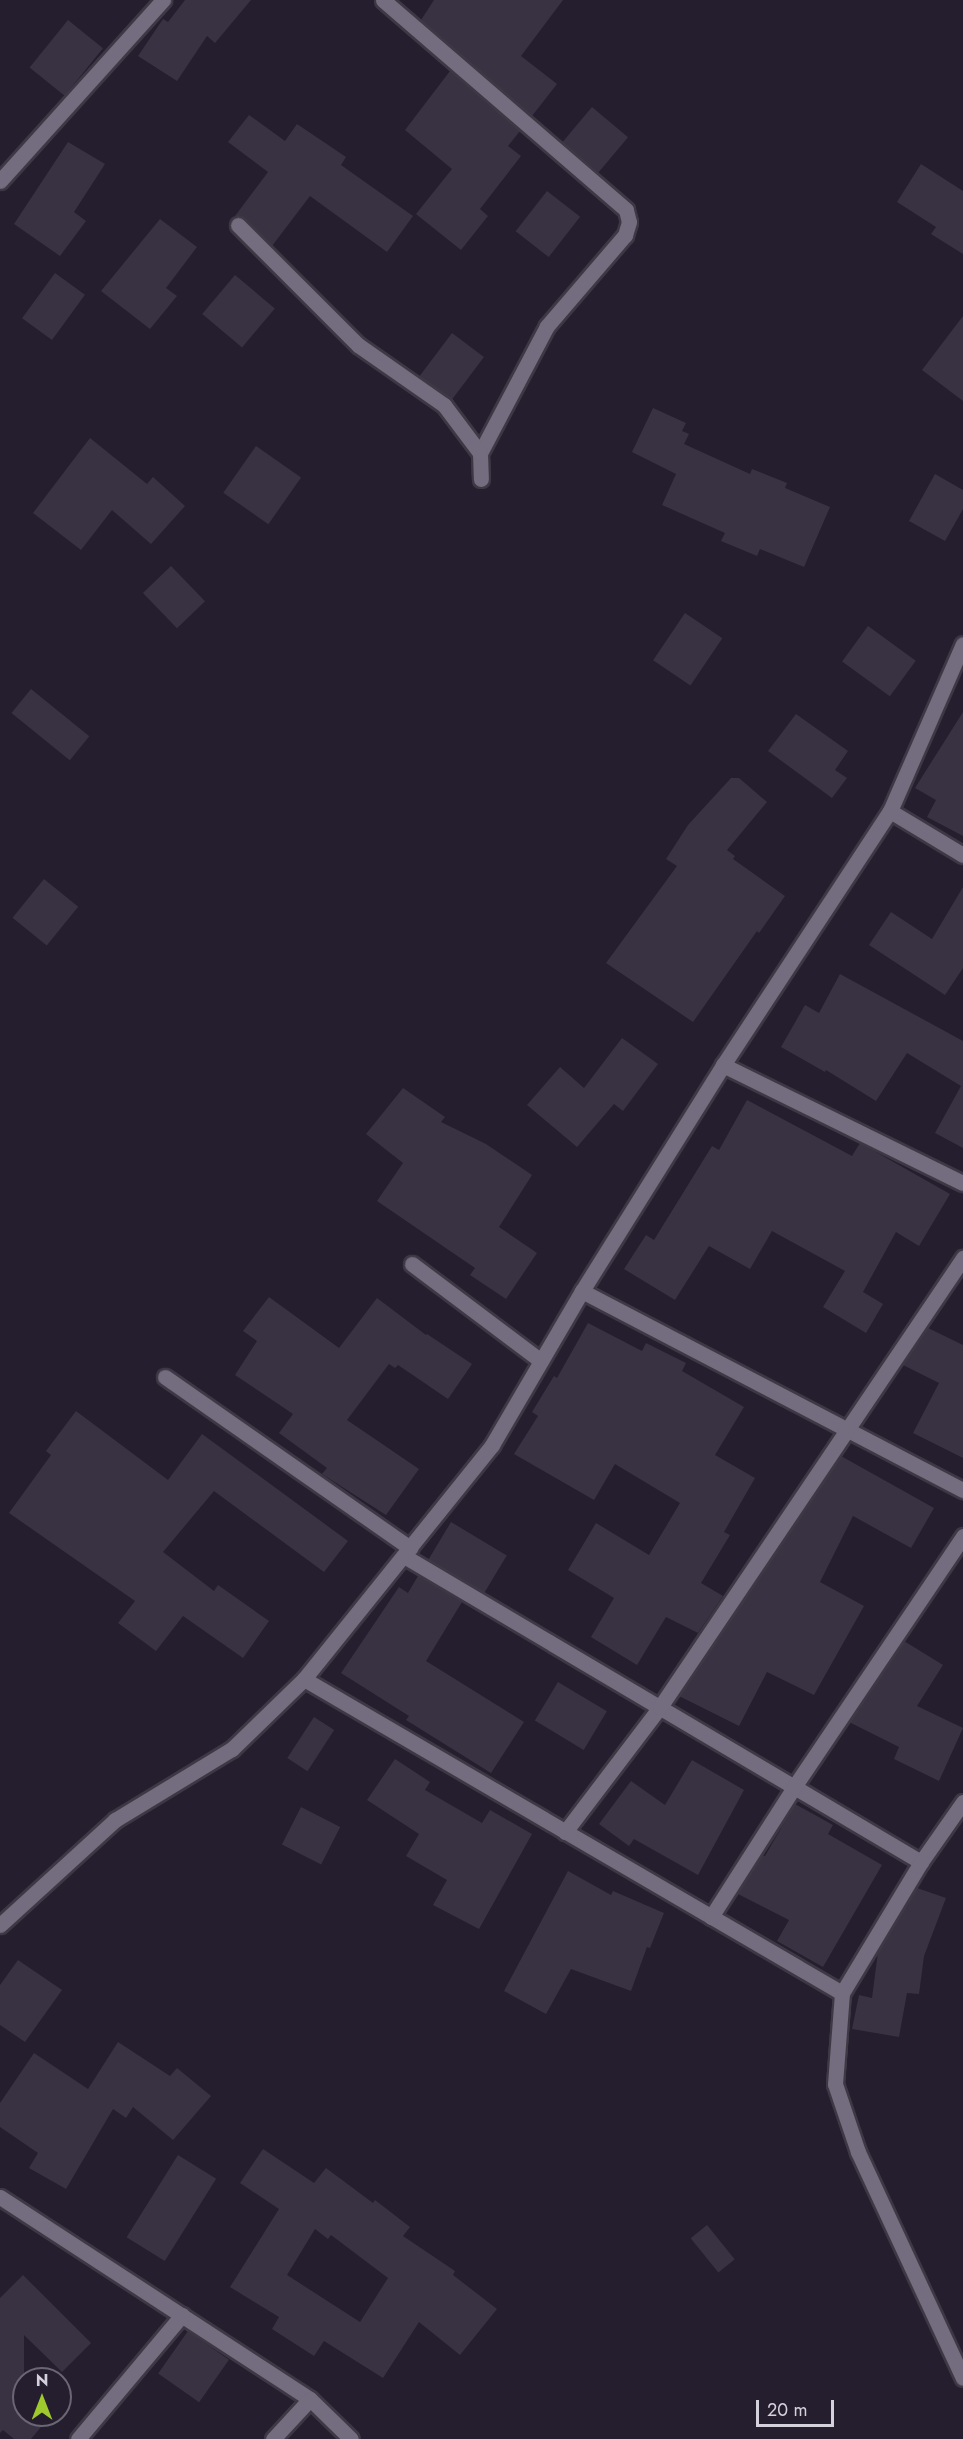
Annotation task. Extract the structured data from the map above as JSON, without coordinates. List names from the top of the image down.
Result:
{
  "scale_bar": "20 m",
  "north": "top"
}
